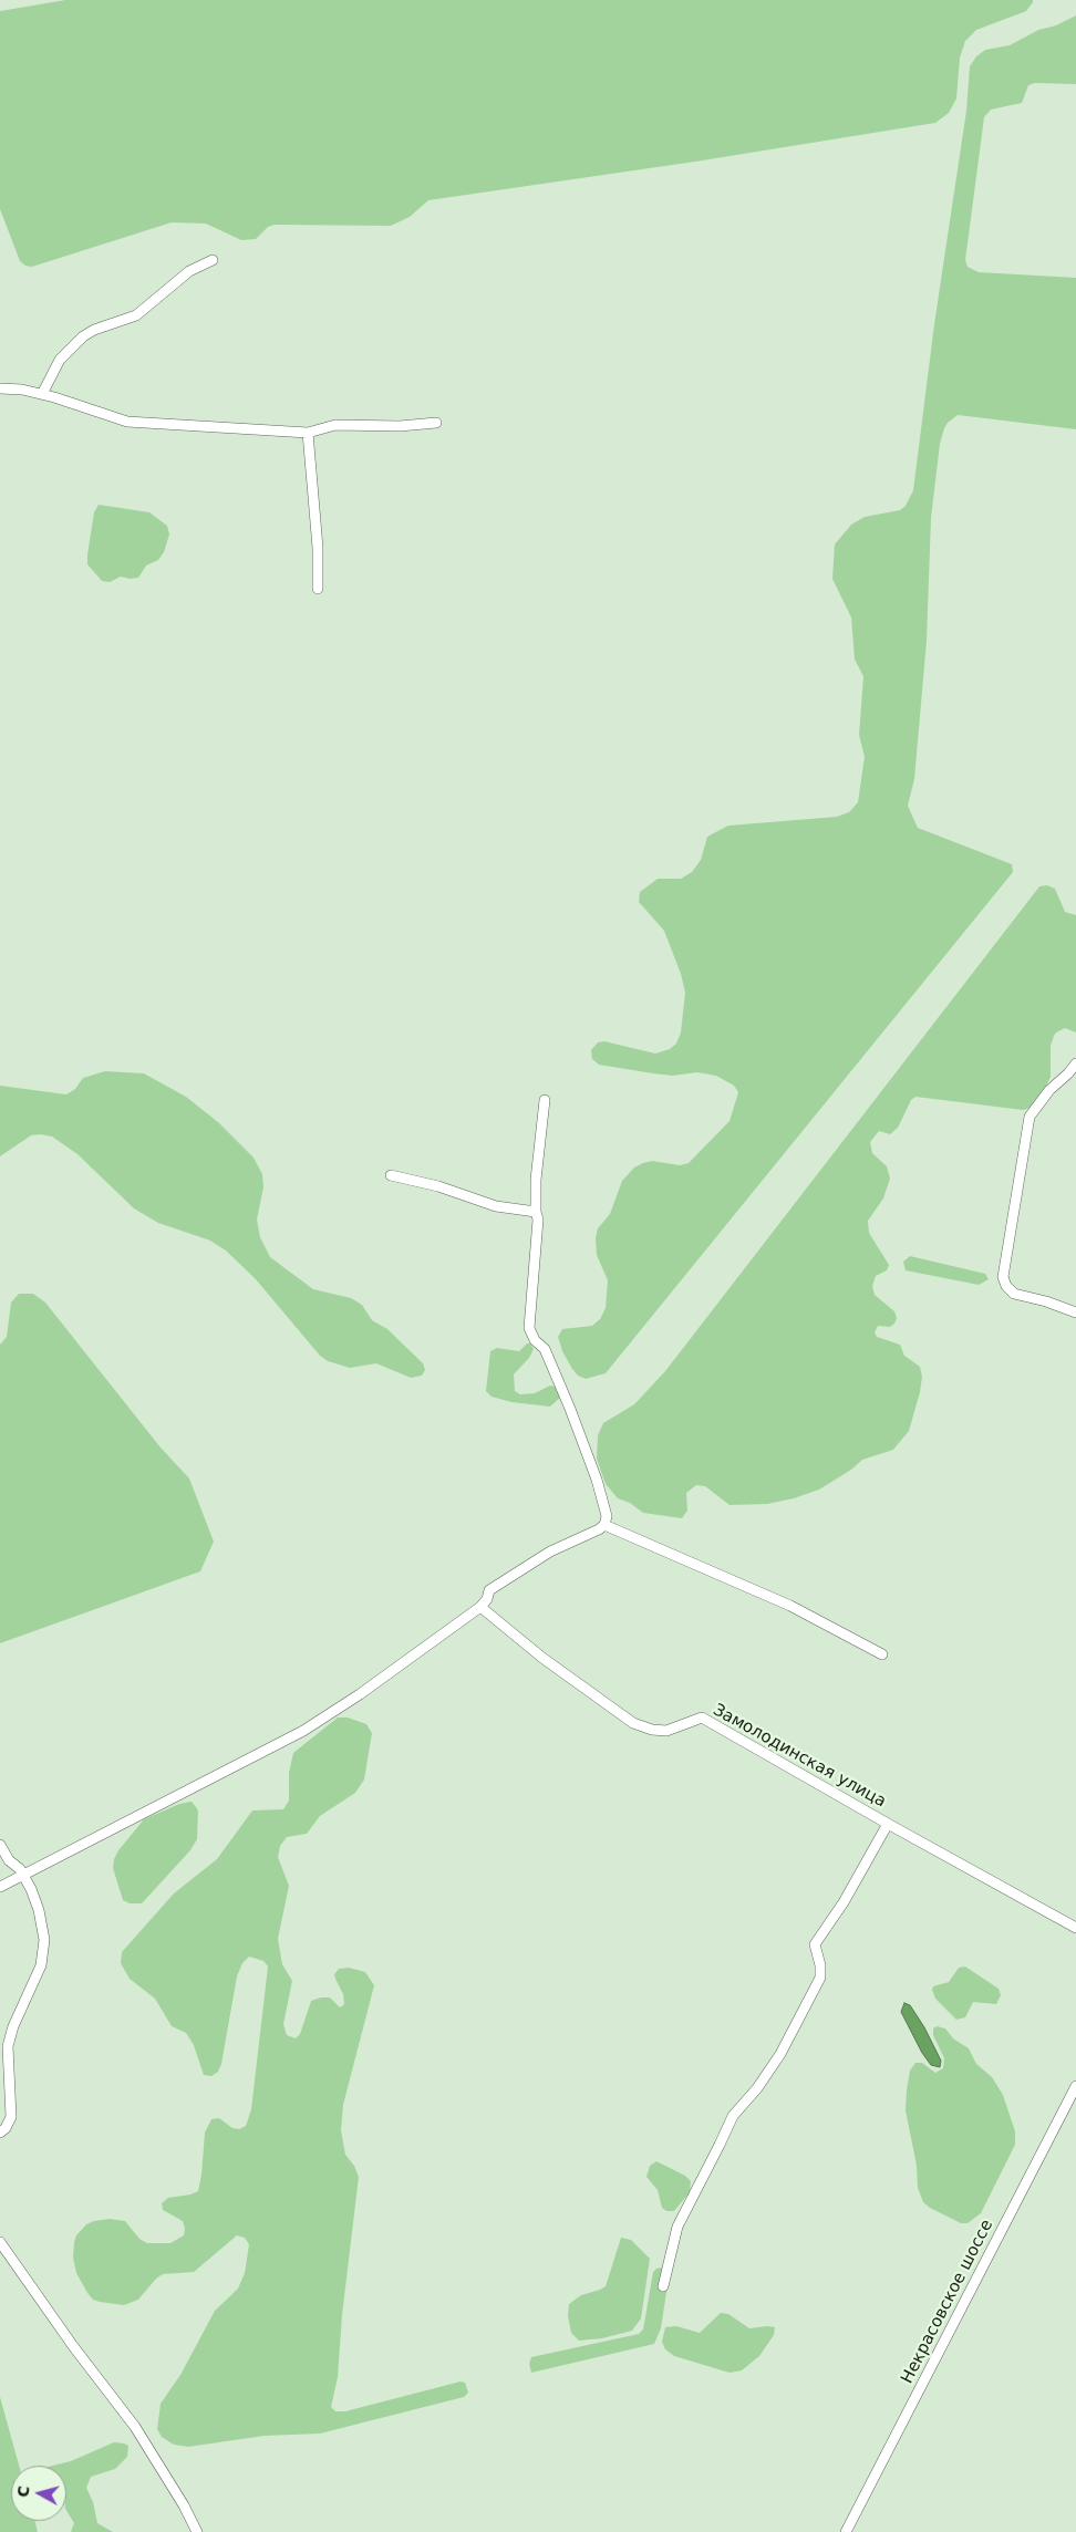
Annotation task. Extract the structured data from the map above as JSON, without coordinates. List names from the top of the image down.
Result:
{
  "streets": {
    "street": ["Замолодинская улица", "Некрасовское шоссе"]
  },
  "north": "left"
}
